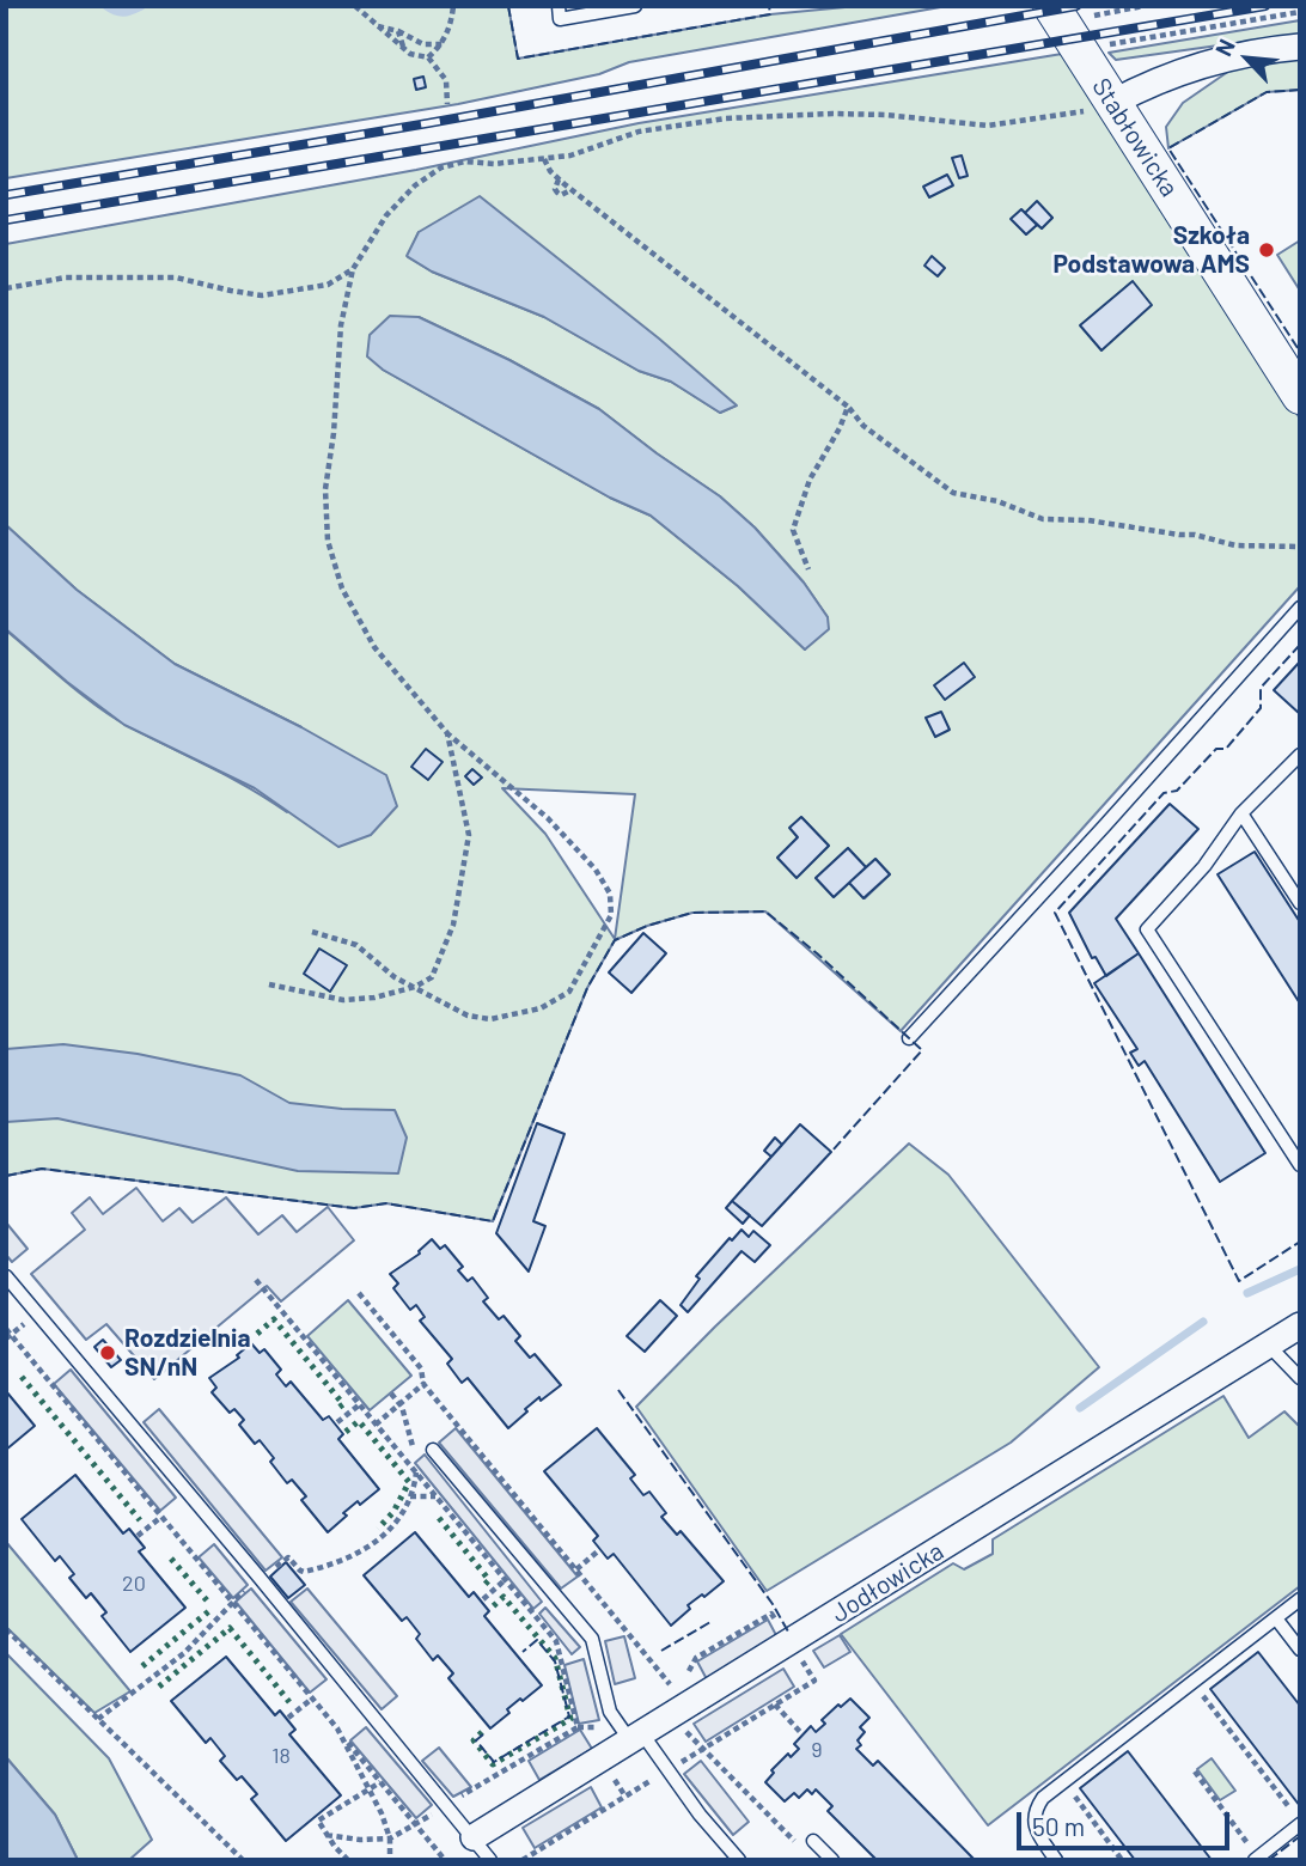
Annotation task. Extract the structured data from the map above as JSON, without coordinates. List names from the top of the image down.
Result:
{
  "streets": {
    "street": ["Stabłowicka", "Jodłowicka"]
  },
  "places": ["Szkoła Podstawowa AMS", "Rozdzielnia SN/nN"],
  "house_numbers": ["20", "9", "18"],
  "scale_bar": "50 m",
  "north": "top left"
}
